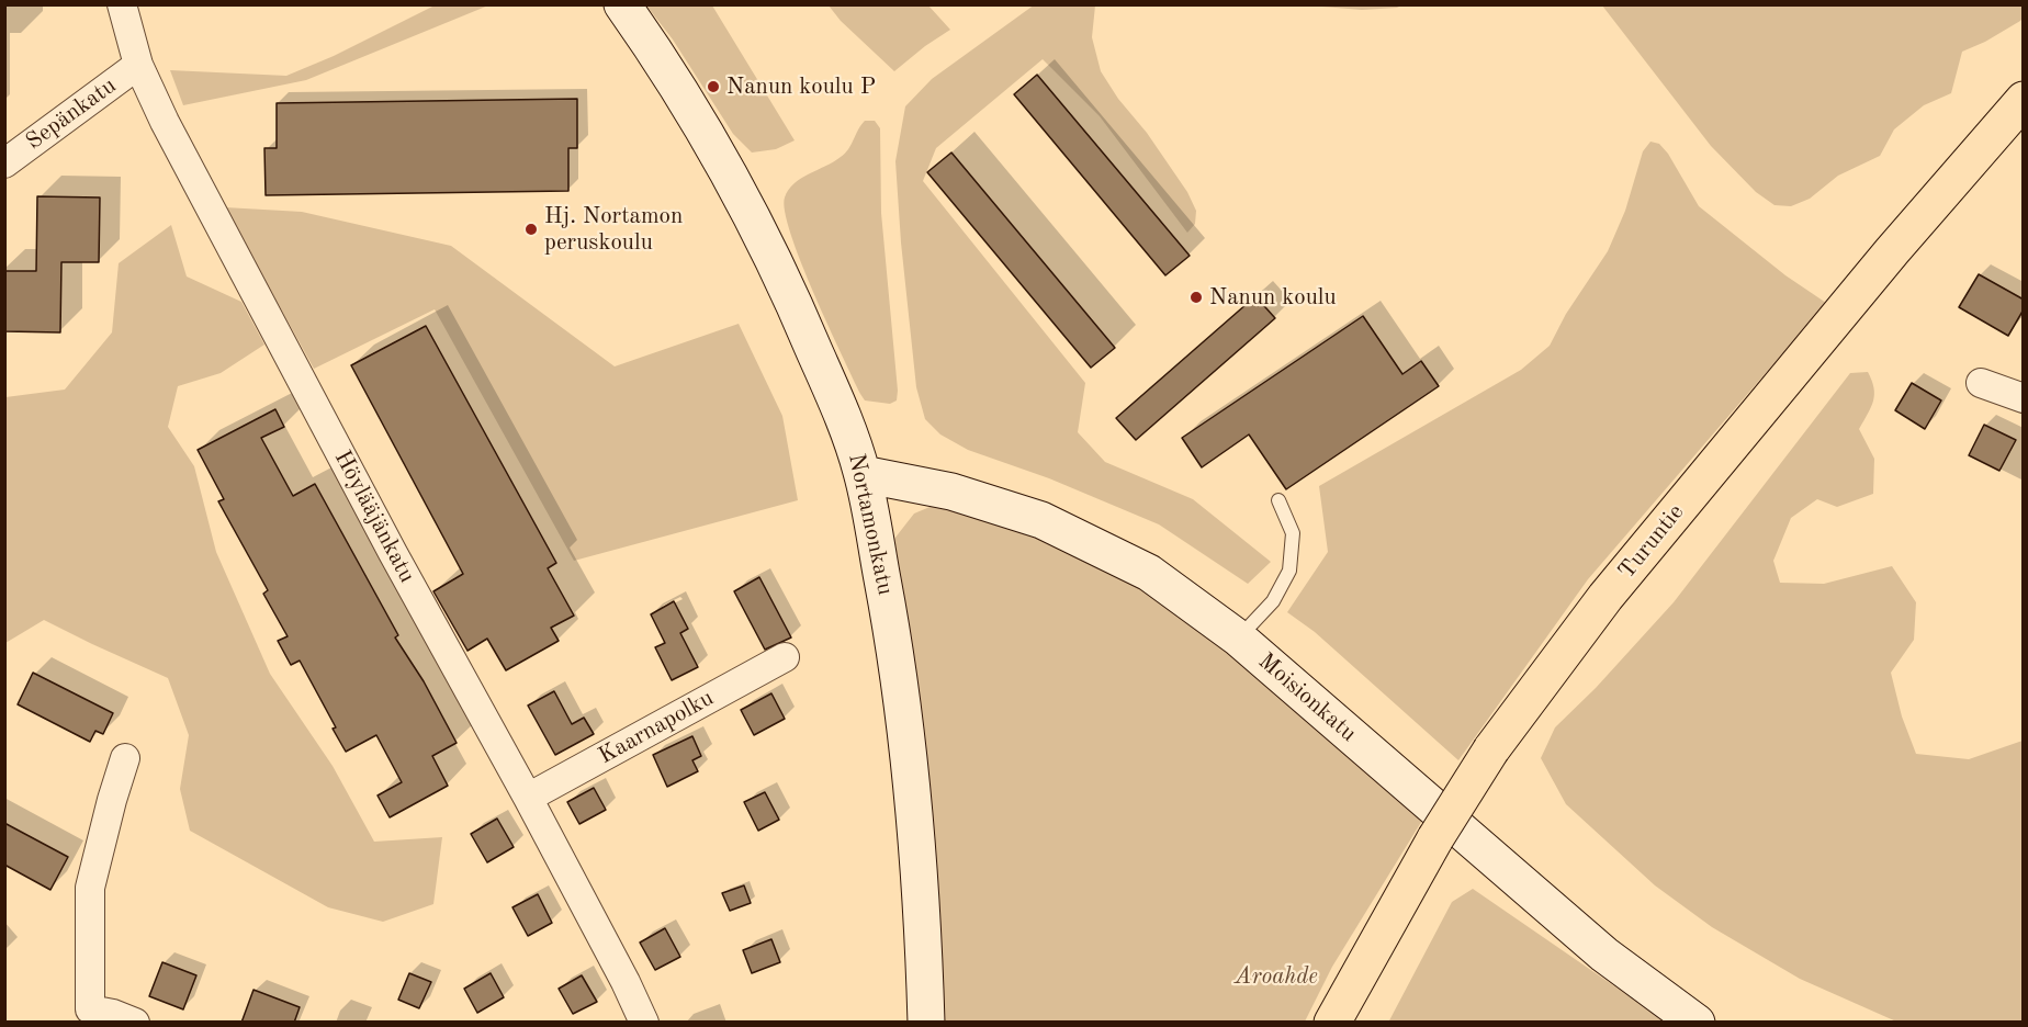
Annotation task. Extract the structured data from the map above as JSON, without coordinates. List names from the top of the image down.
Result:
{
  "streets": {
    "highway": ["Turuntie"],
    "main road": ["Nortamonkatu", "Moisionkatu"],
    "street": ["Sepänkatu", "Höylääjänkatu", "Kaarnapolku"]
  },
  "crossings": [
    ["Sepänkatu", "Höylääjänkatu"],
    ["Höylääjänkatu", "Kaarnapolku"],
    ["Nortamonkatu", "Moisionkatu"]
  ],
  "parks": ["Aroahde"],
  "places": ["Nanun koulu P", "Hj. Nortamon peruskoulu", "Nanun koulu"]
}
